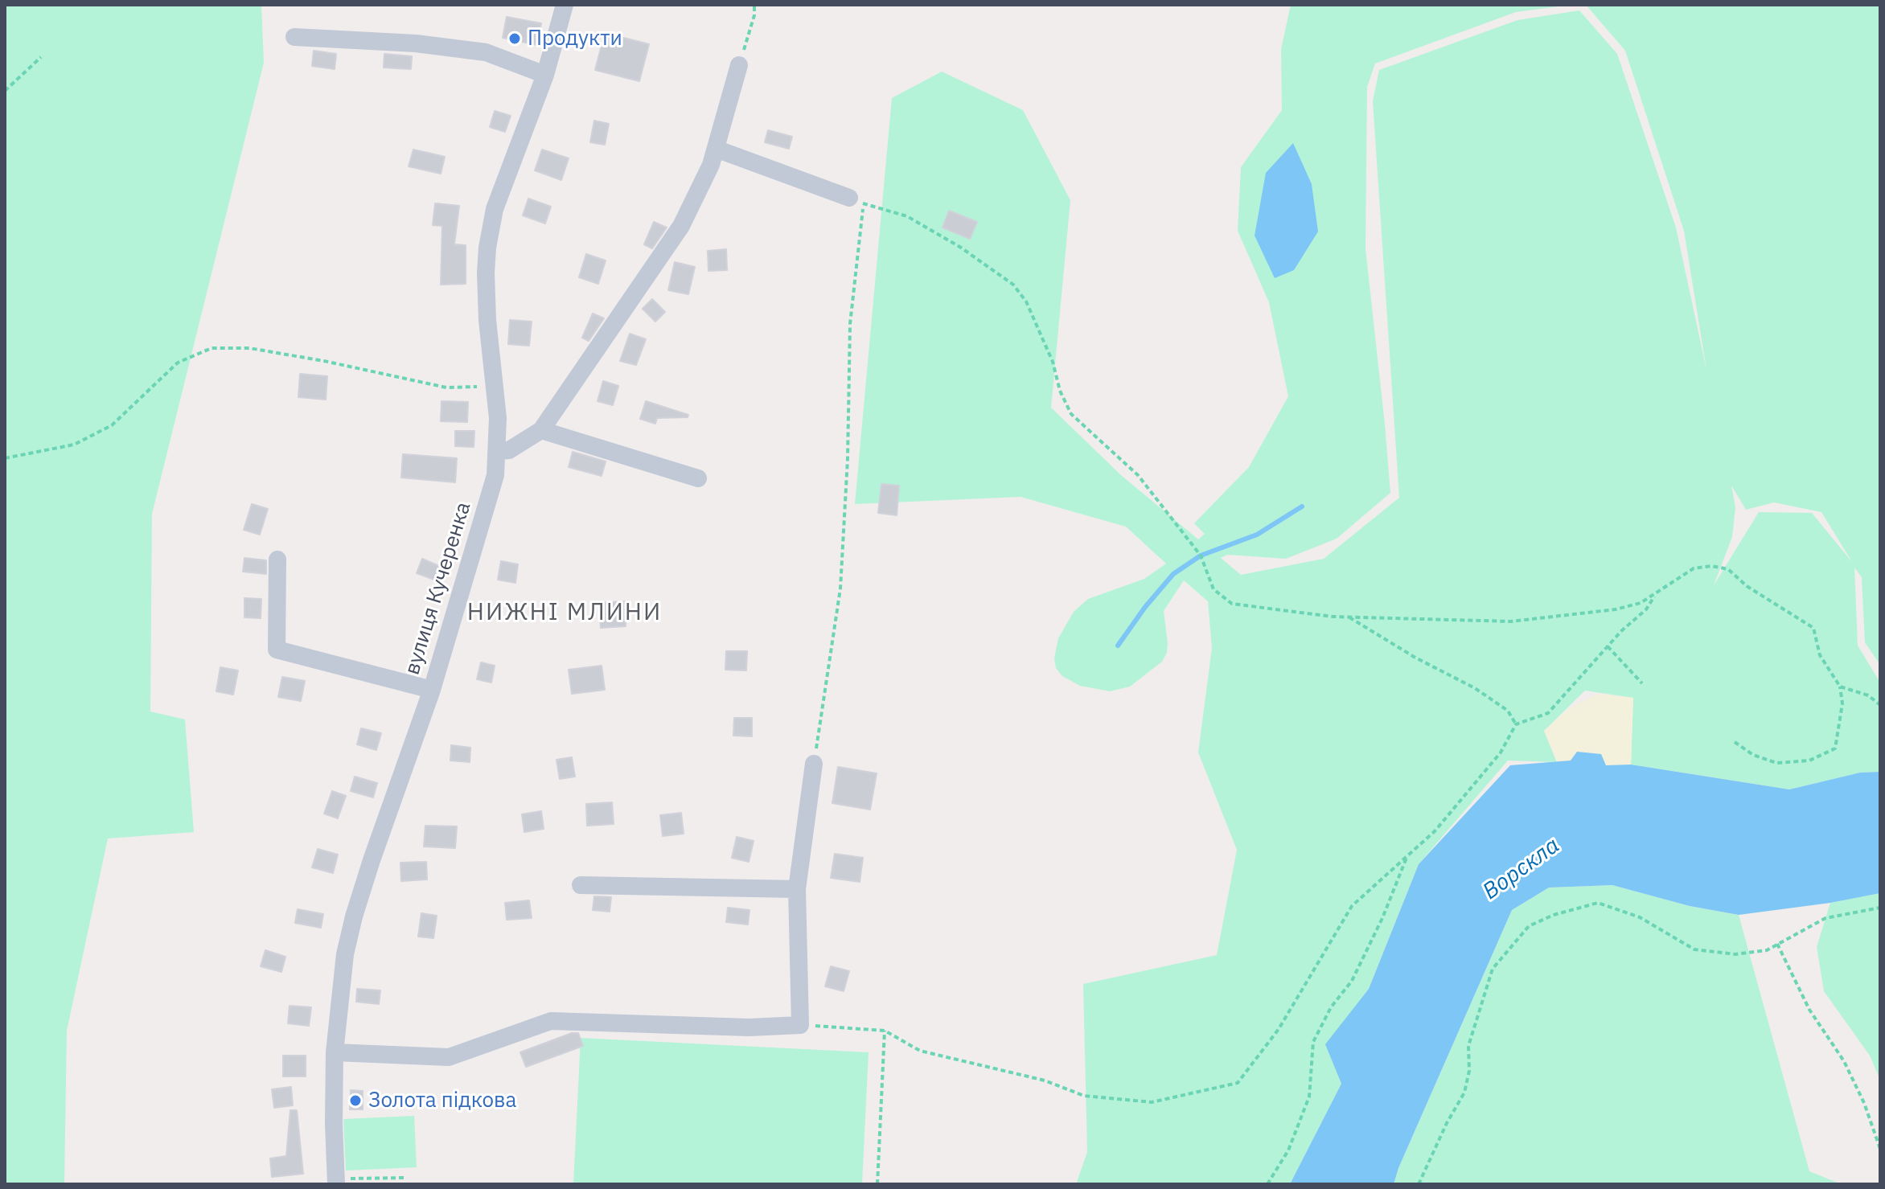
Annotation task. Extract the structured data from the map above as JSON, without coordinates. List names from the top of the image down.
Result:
{
  "streets": {
    "street": ["вулиця Кучеренка"]
  },
  "districts": ["НИЖНІ МЛИНИ"],
  "water": ["Ворскла"],
  "places": ["Продукти", "Золота підкова"]
}
